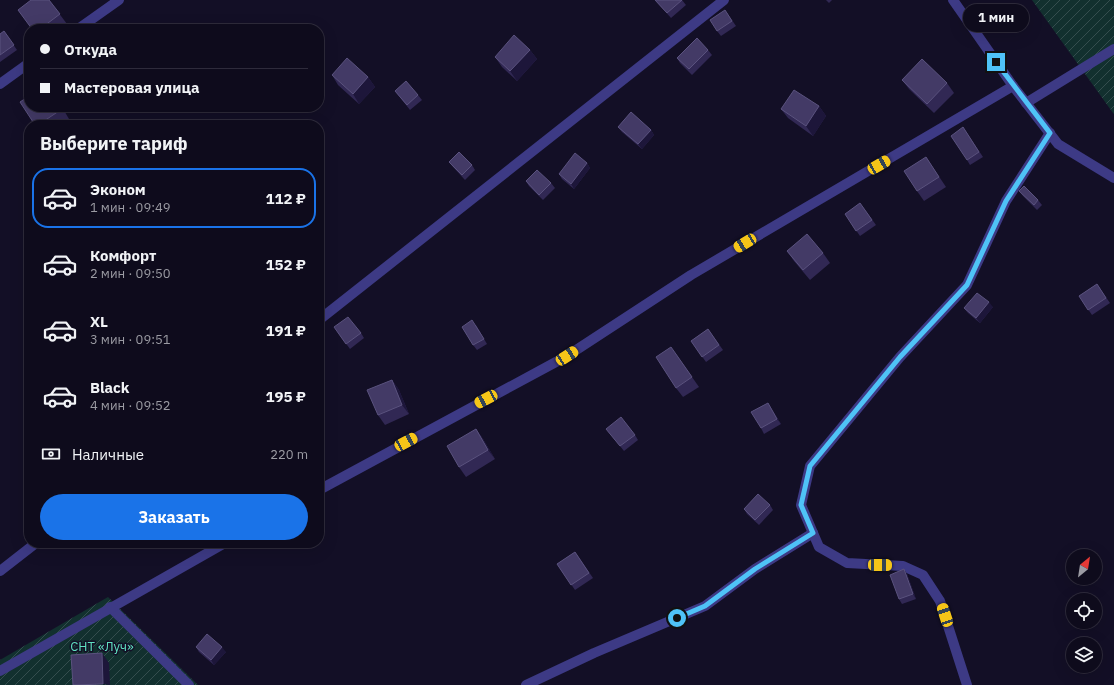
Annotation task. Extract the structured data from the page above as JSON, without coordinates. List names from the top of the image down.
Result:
{
  "parks": ["СНТ «Луч»"],
  "north": "top right",
  "page": {
    "bubble": "1 мин",
    "banner": ["Откуда", "Мастеровая улица"],
    "heading": "Выберите тариф",
    "list": [
      {
        "name": "Эконом",
        "note": "1 мин · 09:49",
        "value": "112 ₽"
      },
      {
        "name": "Комфорт",
        "note": "2 мин · 09:50",
        "value": "152 ₽"
      },
      {
        "name": "XL",
        "note": "3 мин · 09:51",
        "value": "191 ₽"
      },
      {
        "name": "Black",
        "note": "4 мин · 09:52",
        "value": "195 ₽"
      }
    ],
    "pay": ["Наличные", "220 m"],
    "buttons": "Заказать"
  }
}
